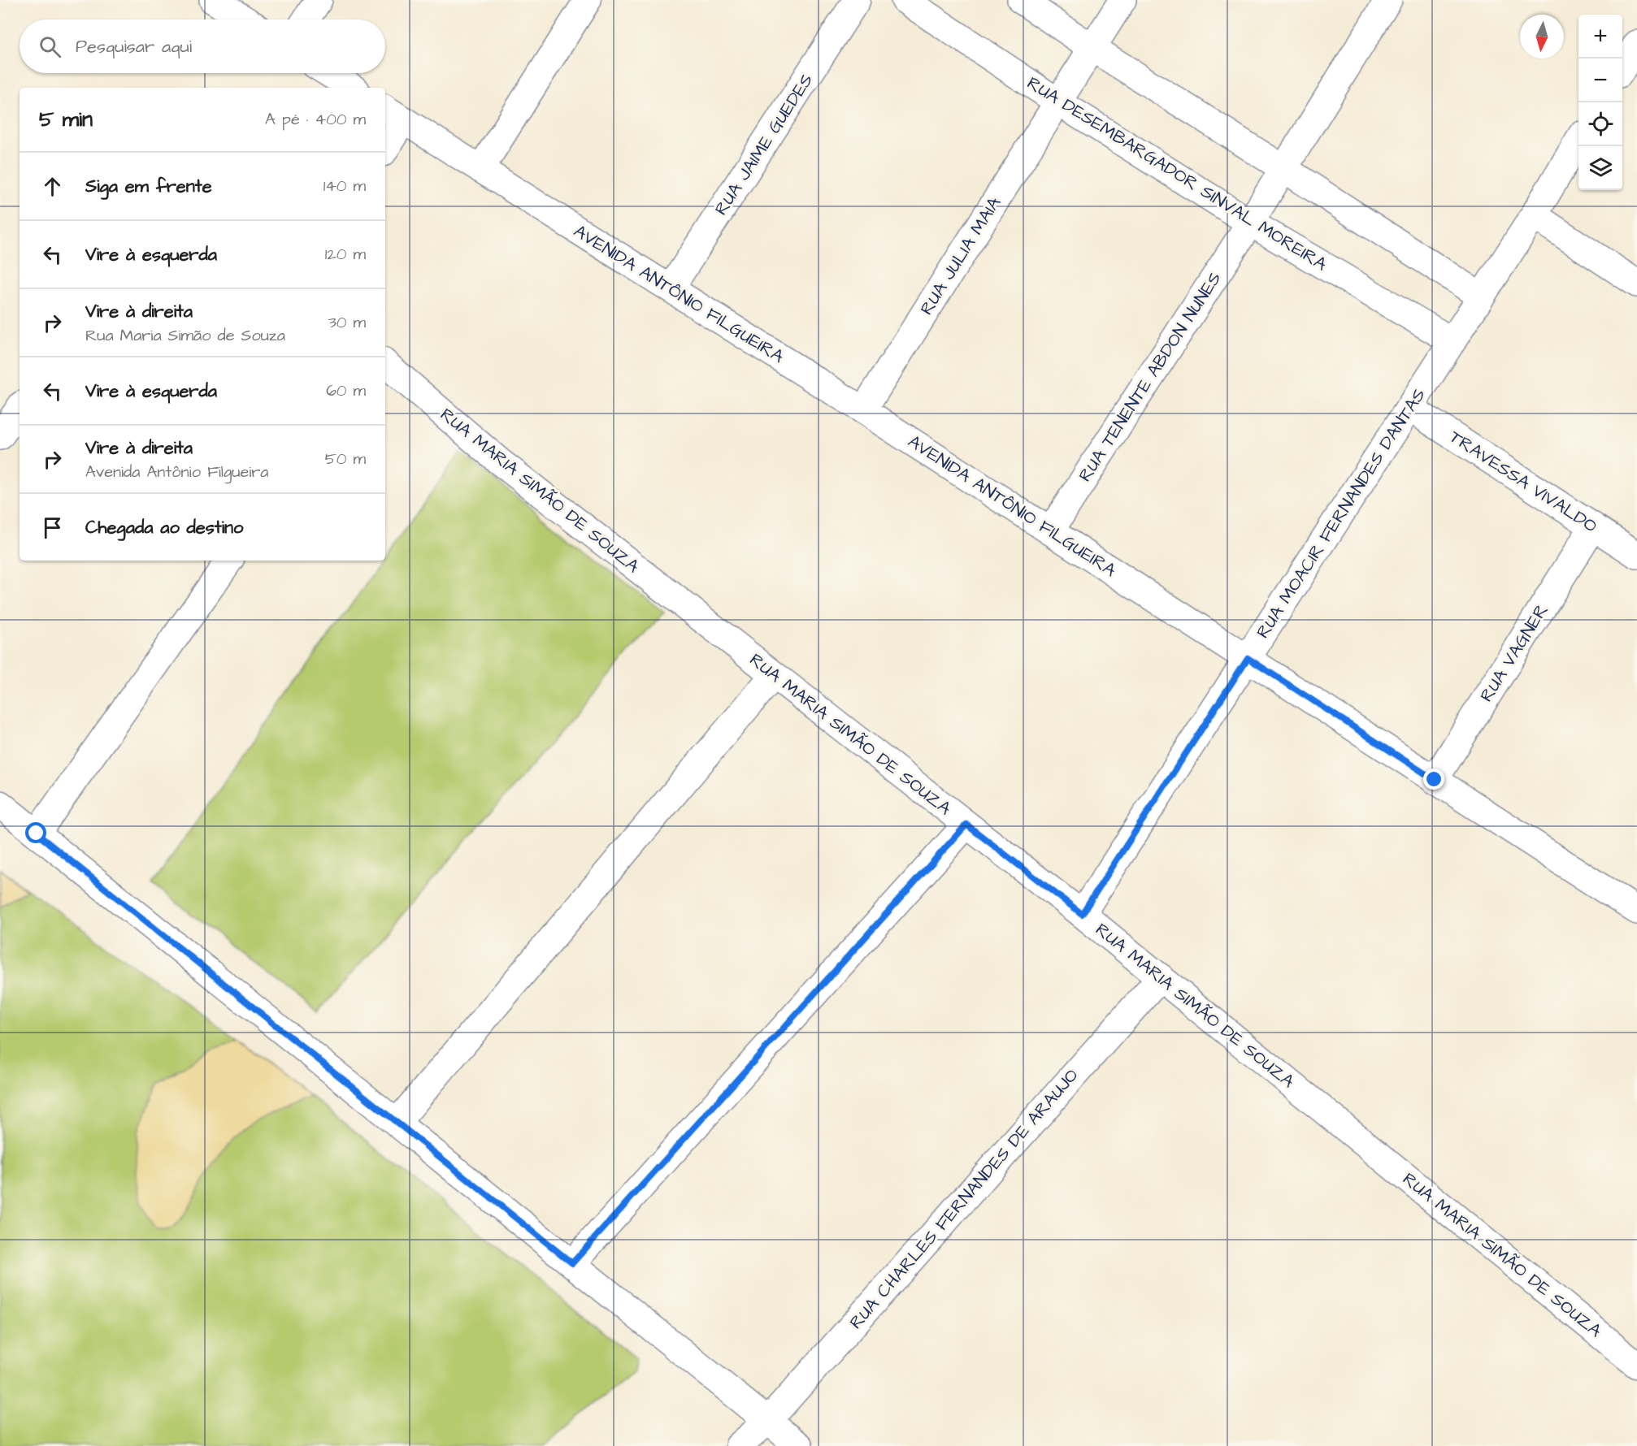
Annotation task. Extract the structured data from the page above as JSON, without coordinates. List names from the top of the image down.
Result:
{
  "streets": {
    "street": [
      "RUA JAIME GUEDES",
      "RUA DESEMBARGADOR SINVAL MOREIRA",
      "RUA JULIA MAIA",
      "AVENIDA ANTÔNIO FILGUEIRA",
      "RUA TENENTE ABDON NUNES",
      "TRAVESSA VIVALDO",
      "RUA MARIA SIMÃO DE SOUZA",
      "RUA MOACIR FERNANDES DANTAS",
      "RUA VAGNER",
      "RUA CHARLES FERNANDES DE ARAUJO"
    ]
  },
  "crossings": [
    ["RUA JAIME GUEDES", "AVENIDA ANTÔNIO FILGUEIRA"],
    ["RUA DESEMBARGADOR SINVAL MOREIRA", "RUA JULIA MAIA"],
    ["RUA DESEMBARGADOR SINVAL MOREIRA", "RUA TENENTE ABDON NUNES"],
    ["RUA DESEMBARGADOR SINVAL MOREIRA", "RUA MOACIR FERNANDES DANTAS"],
    ["RUA JULIA MAIA", "AVENIDA ANTÔNIO FILGUEIRA"],
    ["AVENIDA ANTÔNIO FILGUEIRA", "RUA TENENTE ABDON NUNES"],
    ["AVENIDA ANTÔNIO FILGUEIRA", "RUA MOACIR FERNANDES DANTAS"],
    ["AVENIDA ANTÔNIO FILGUEIRA", "RUA VAGNER"],
    ["TRAVESSA VIVALDO", "RUA MOACIR FERNANDES DANTAS"],
    ["TRAVESSA VIVALDO", "RUA VAGNER"],
    ["RUA MARIA SIMÃO DE SOUZA", "RUA MOACIR FERNANDES DANTAS"],
    ["RUA MARIA SIMÃO DE SOUZA", "RUA CHARLES FERNANDES DE ARAUJO"]
  ],
  "north": "bottom",
  "page": {
    "map_buttons": ["+", "−"],
    "search": "Pesquisar aqui",
    "heading": ["5 min", "A pé · 400 m"],
    "list": [
      ["Siga em frente", "140 m"],
      ["Vire à esquerda", "120 m"],
      ["Vire à direita", "Rua Maria Simão de Souza", "30 m"],
      ["Vire à esquerda", "60 m"],
      ["Vire à direita", "Avenida Antônio Filgueira", "50 m"],
      "Chegada ao destino"
    ]
  }
}
